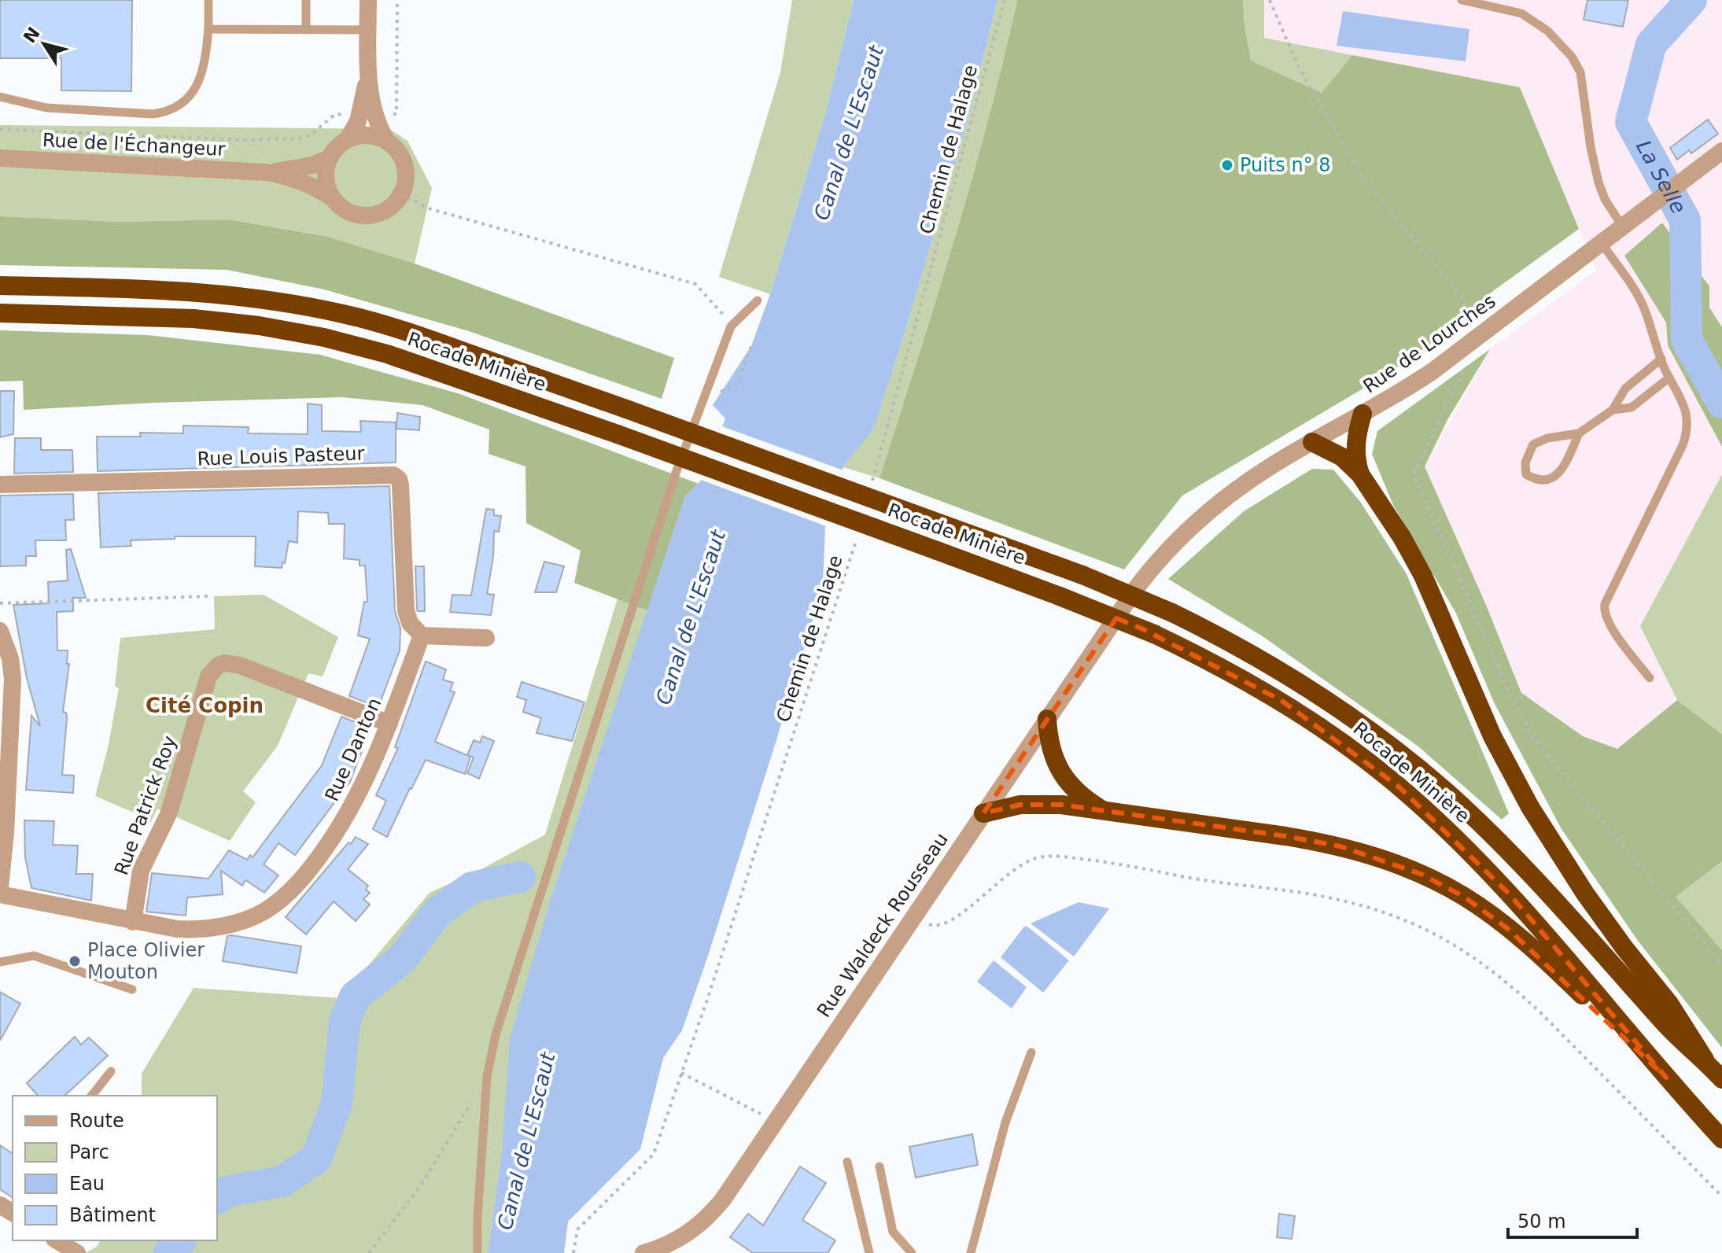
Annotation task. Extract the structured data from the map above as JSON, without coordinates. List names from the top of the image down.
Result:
{
  "streets": {
    "highway": ["Rocade Minière"],
    "street": [
      "Rue de l'Échangeur",
      "Rue de Lourches",
      "Rue Louis Pasteur",
      "Rue Danton",
      "Rue Patrick Roy",
      "Rue Waldeck Rousseau"
    ],
    "path": ["Chemin de Halage"]
  },
  "crossings": [
    ["Rue de Lourches", "Rue Waldeck Rousseau"],
    ["Rue Louis Pasteur", "Rue Danton"],
    ["Rue Danton", "Rue Patrick Roy"]
  ],
  "districts": ["Cité Copin"],
  "water": ["Canal de L'Escaut", "La Selle"],
  "places": ["Puits n° 8", "Place Olivier Mouton"],
  "legend": [
    "Route",
    "Parc",
    "Eau",
    "Bâtiment"
  ],
  "scale_bar": "50 m",
  "north": "top left"
}
